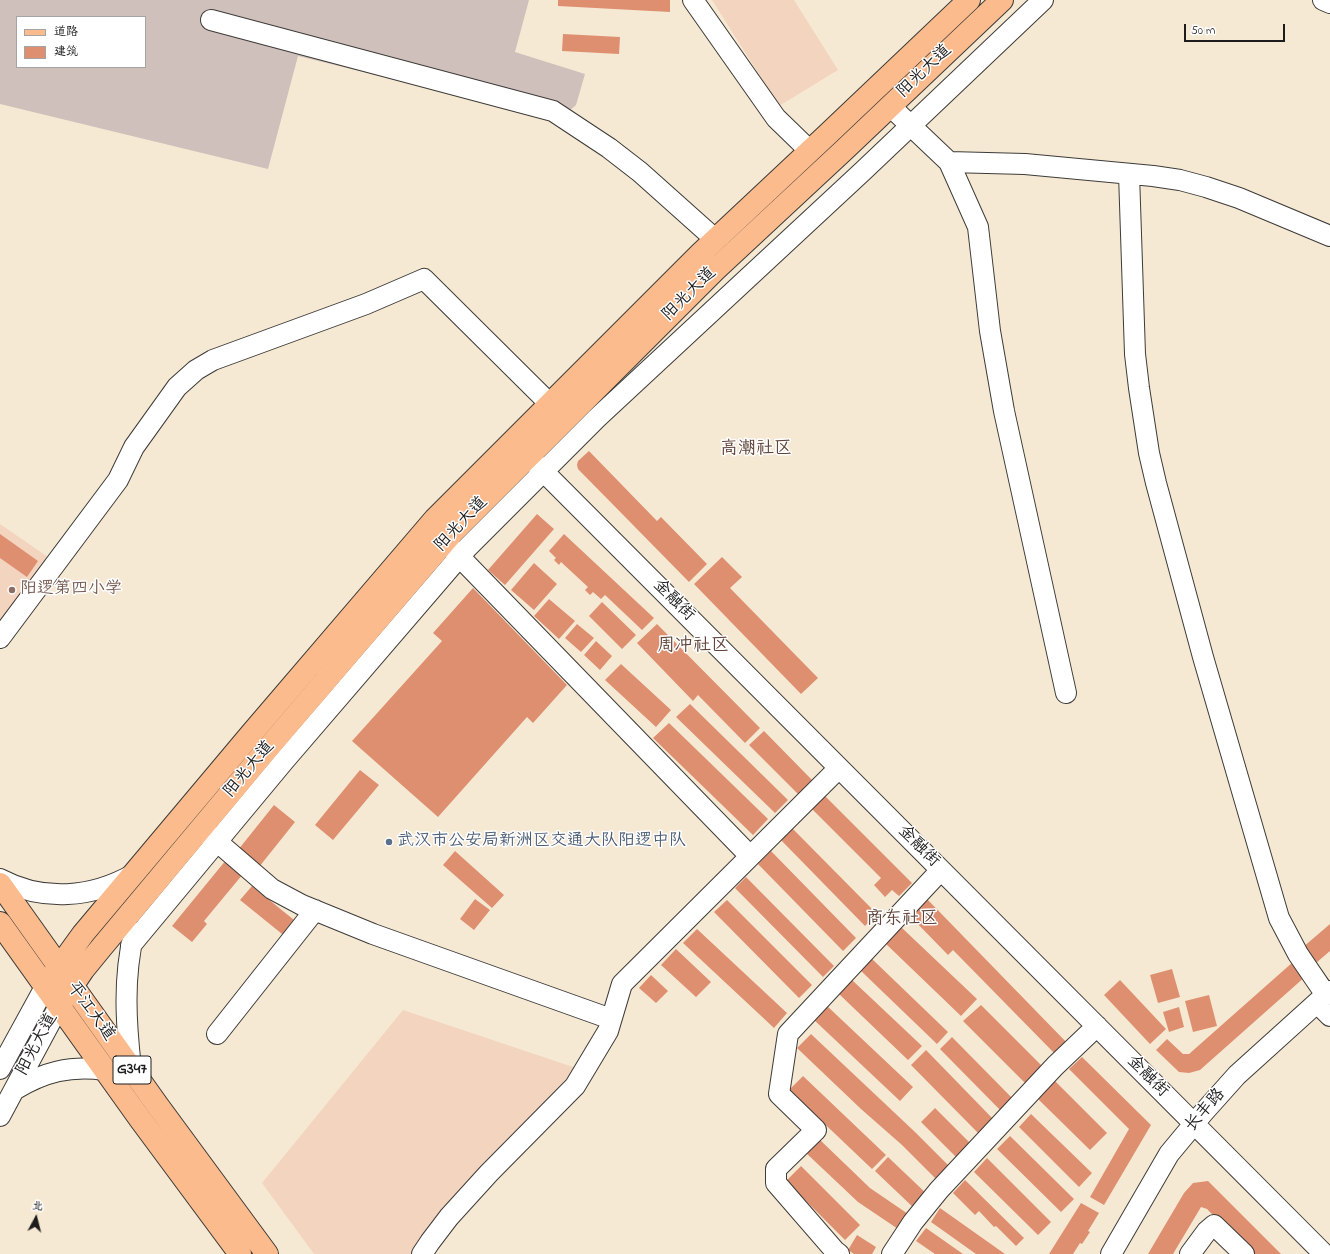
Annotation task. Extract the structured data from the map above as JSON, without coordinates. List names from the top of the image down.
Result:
{
  "streets": {
    "main road": ["阳光大道", "平江大道", "G347"],
    "street": ["金融街", "长丰路"]
  },
  "crossings": [
    ["阳光大道", "金融街"],
    ["阳光大道", "平江大道"],
    ["金融街", "长丰路"]
  ],
  "districts": ["高潮社区", "周冲社区", "商东社区"],
  "places": ["阳逻第四小学", "武汉市公安局新洲区交通大队阳逻中队"],
  "legend": ["道路", "建筑"],
  "scale_bar": "50 m",
  "north": "top"
}
